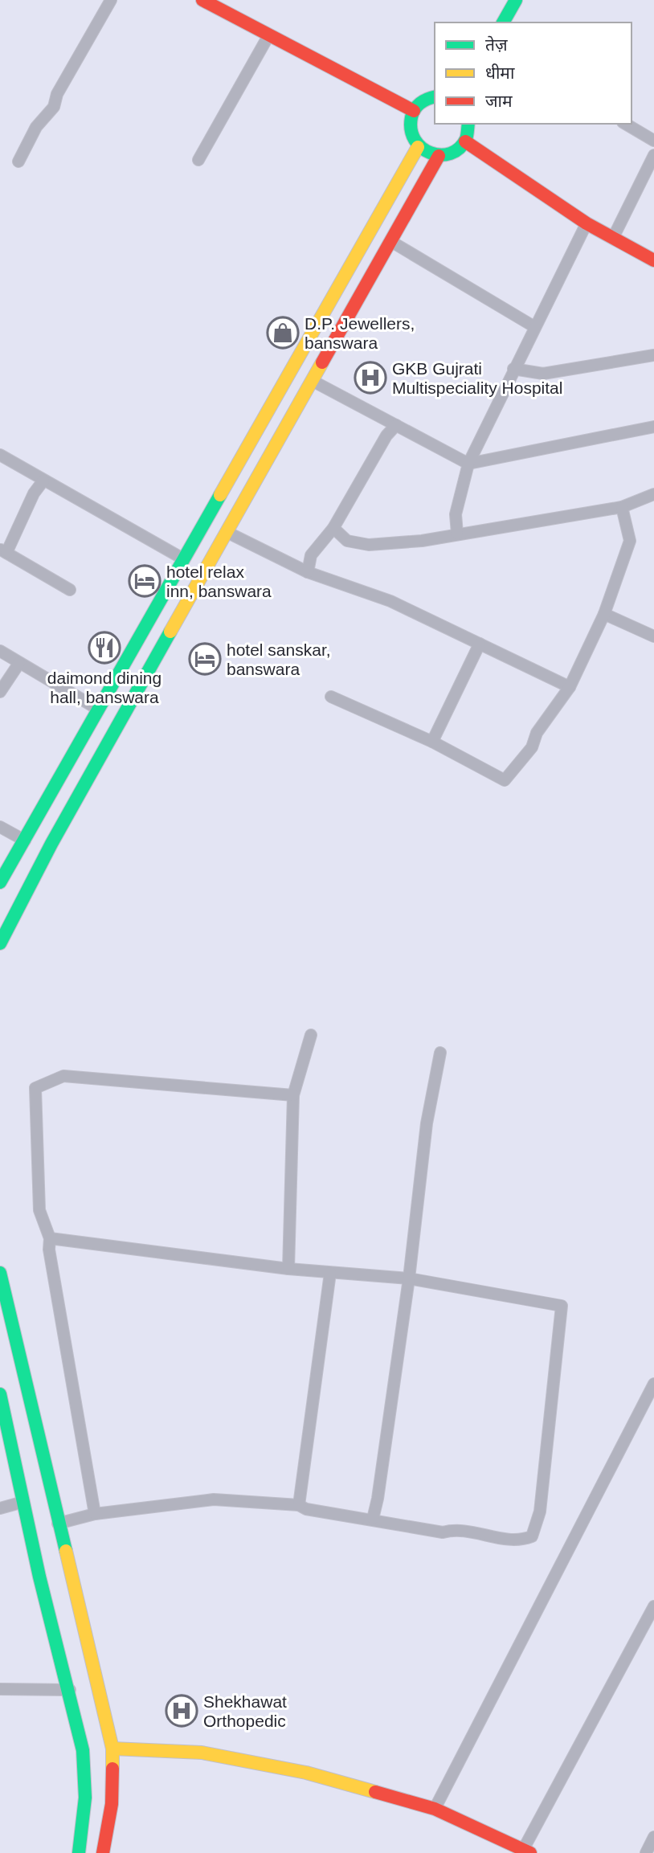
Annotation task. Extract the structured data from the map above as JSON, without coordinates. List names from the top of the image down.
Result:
{
  "places": {
    "shop": ["D.P. Jewellers, banswara"],
    "hospital": ["GKB Gujrati Multispeciality Hospital", "Shekhawat Orthopedic"],
    "hotel": ["hotel relax inn, banswara", "hotel sanskar, banswara"],
    "restaurant": ["daimond dining hall, banswara"]
  },
  "legend": ["तेज़", "धीमा", "जाम"]
}
